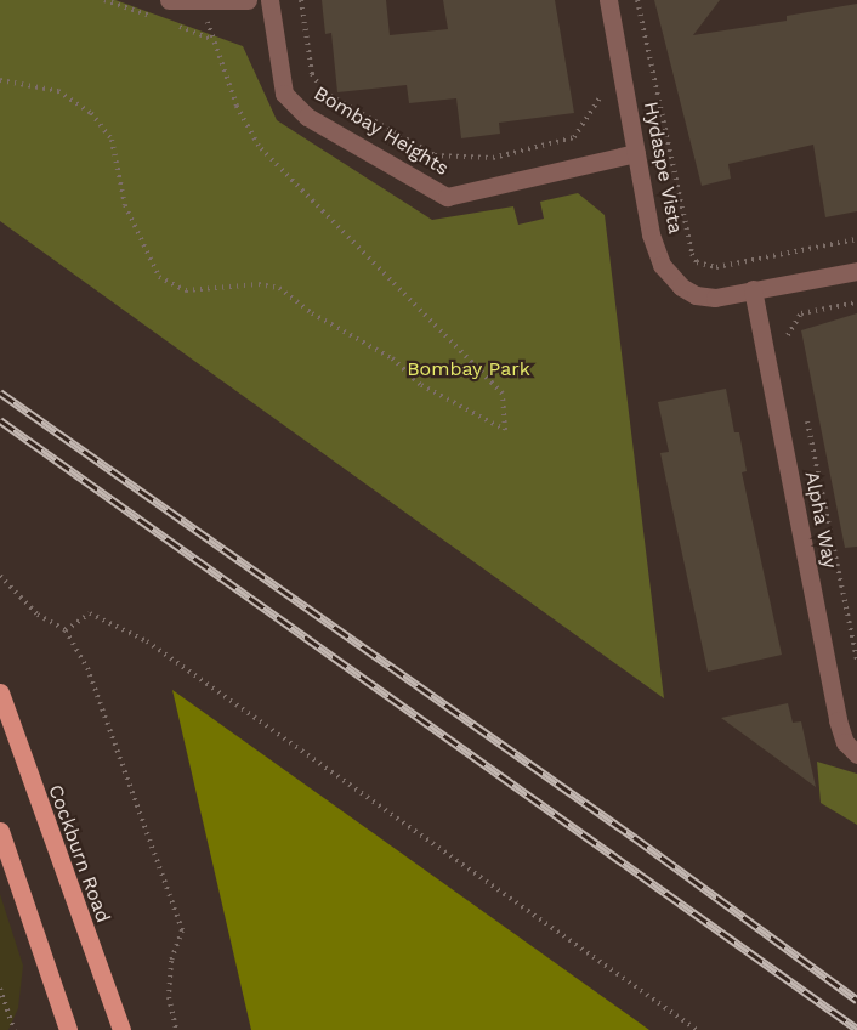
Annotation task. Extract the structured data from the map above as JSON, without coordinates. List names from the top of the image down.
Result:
{
  "streets": {
    "main road": ["Cockburn Road"],
    "street": ["Bombay Heights", "Hydaspe Vista", "Alpha Way"]
  },
  "crossings": [
    ["Bombay Heights", "Hydaspe Vista"],
    ["Hydaspe Vista", "Alpha Way"]
  ],
  "parks": ["Bombay Park"]
}
